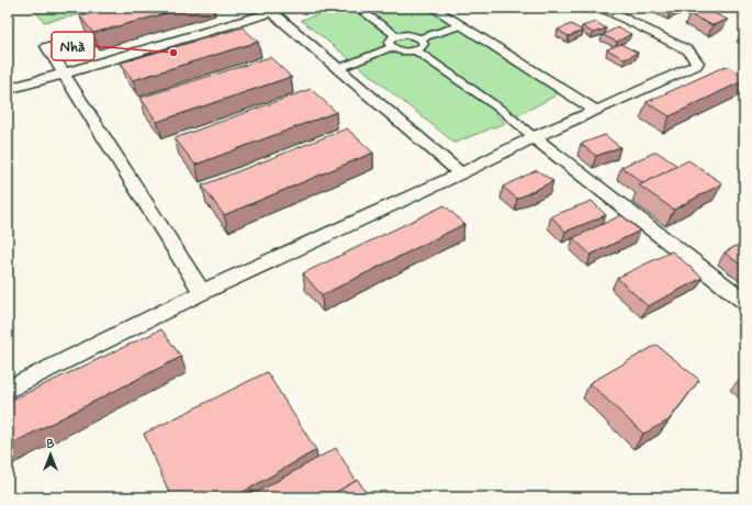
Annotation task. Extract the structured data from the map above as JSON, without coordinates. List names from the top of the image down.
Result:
{
  "places": ["Nhà"],
  "north": "top"
}
